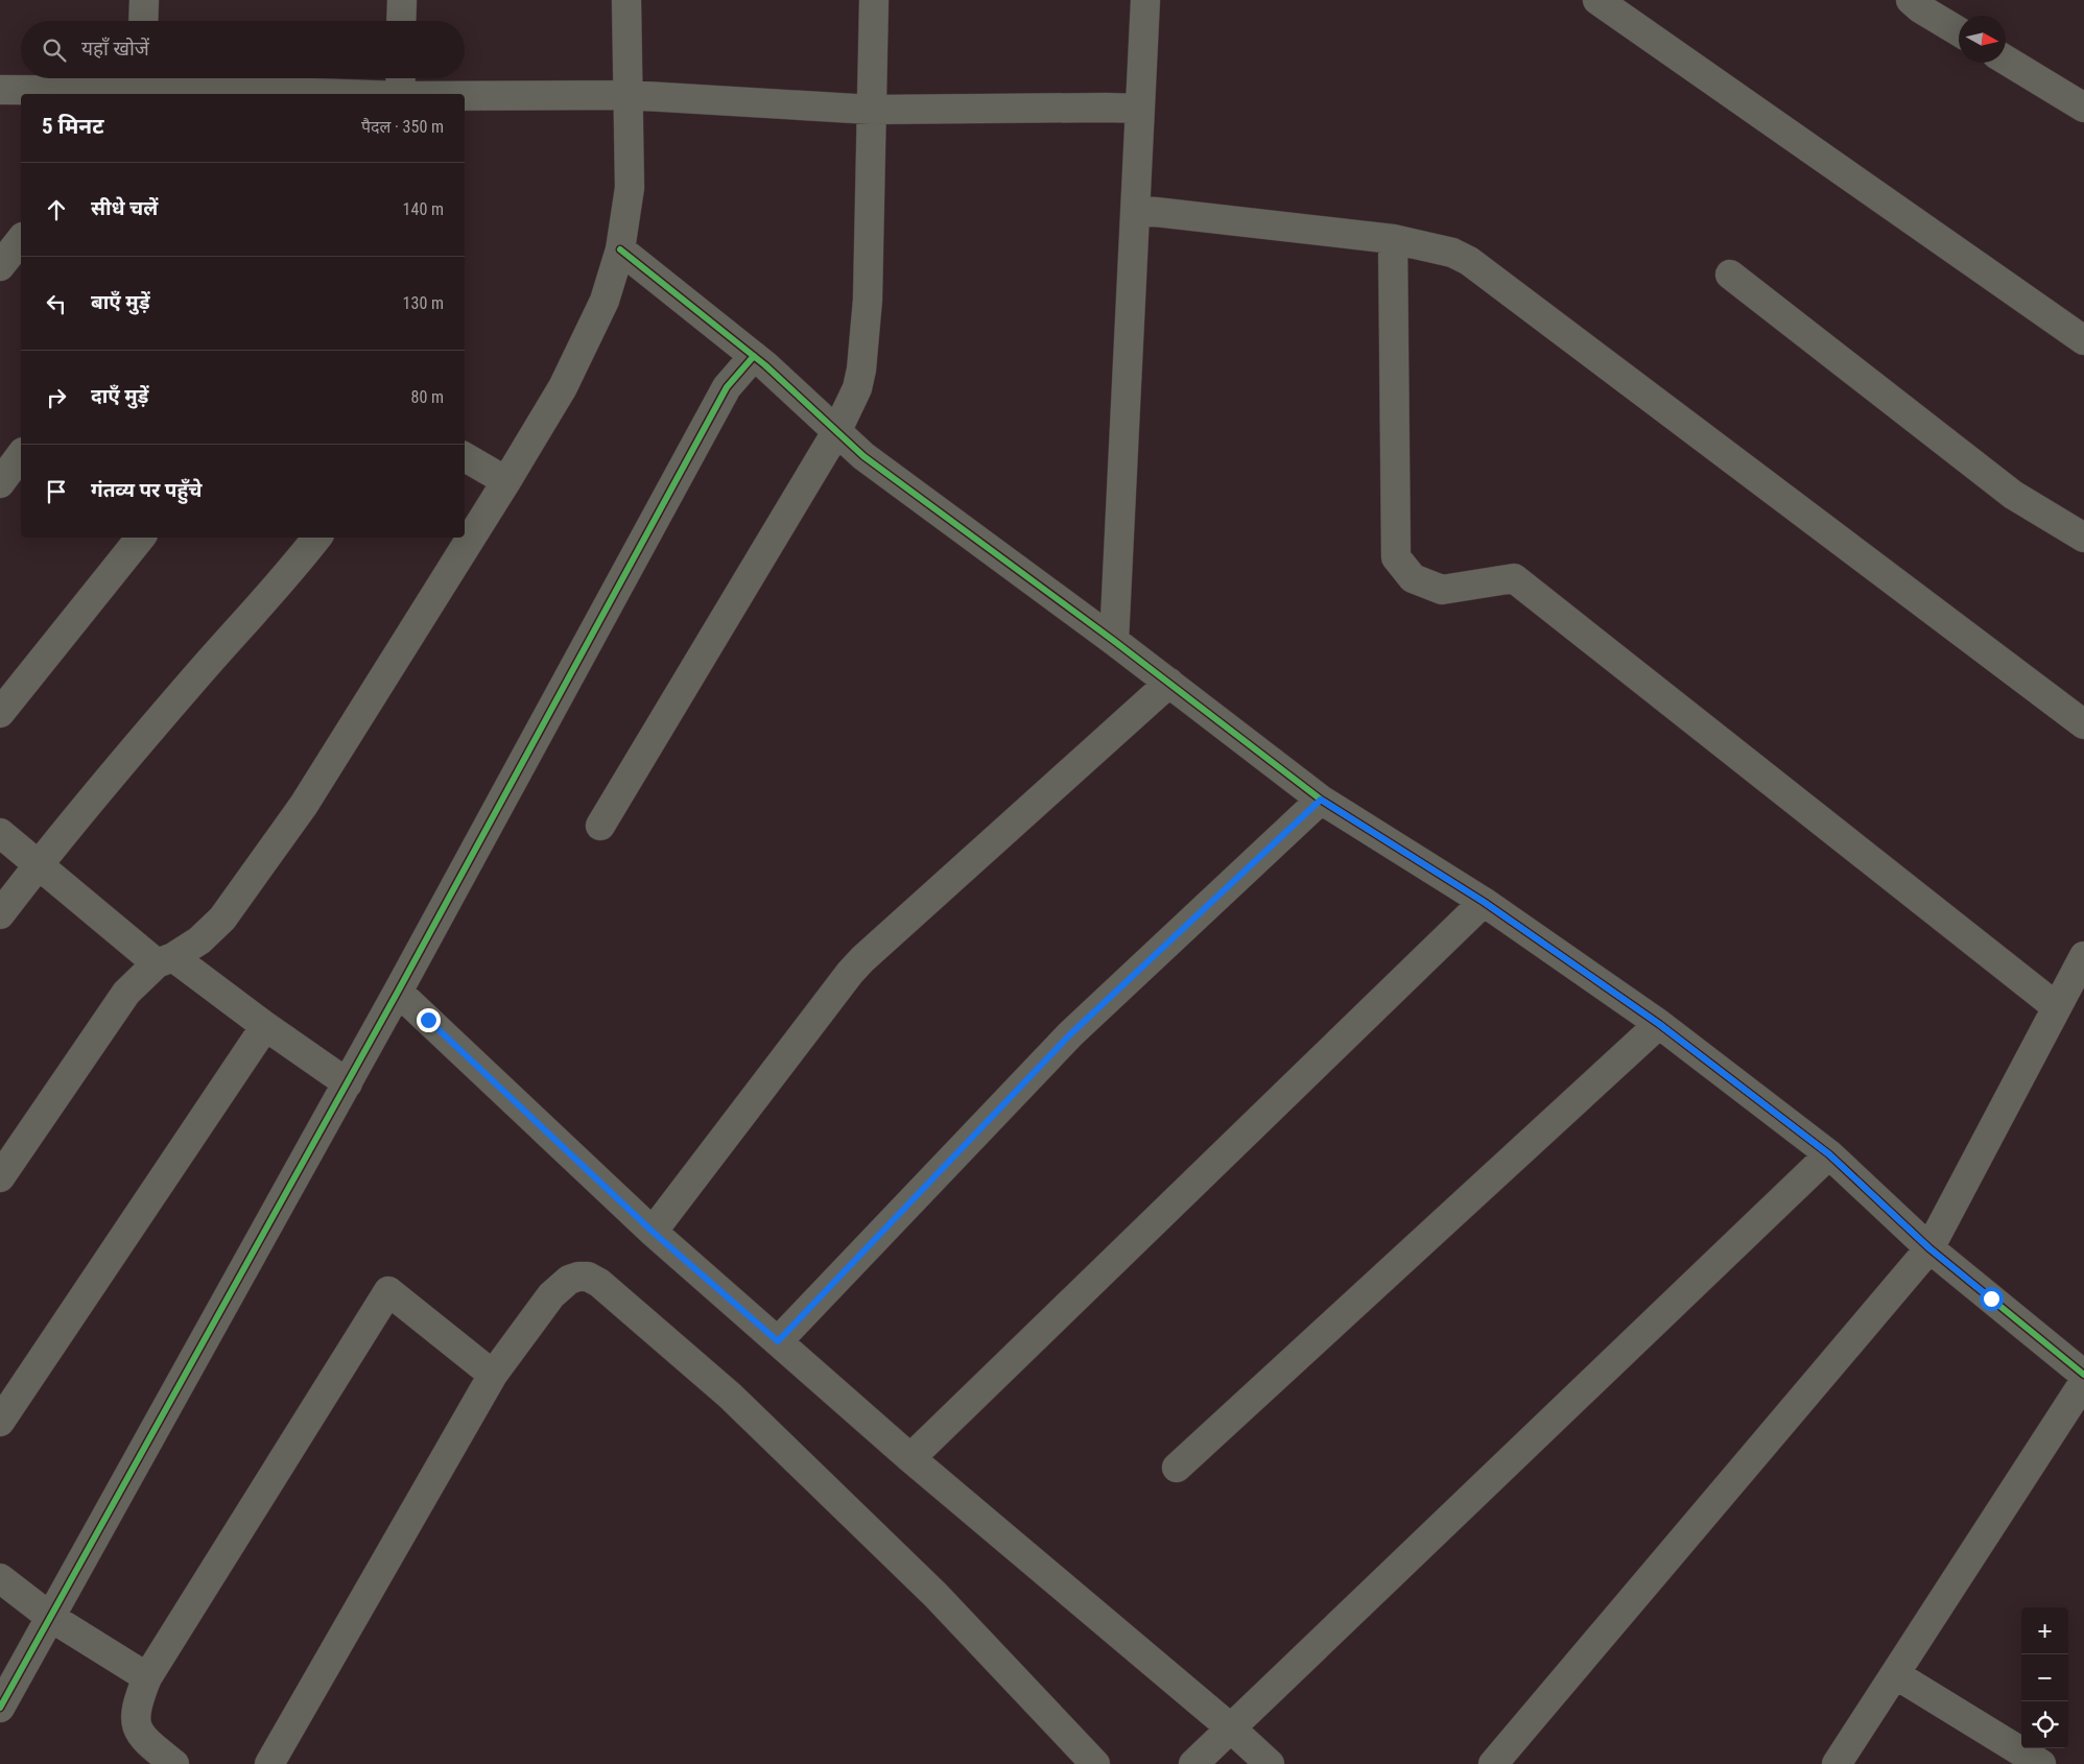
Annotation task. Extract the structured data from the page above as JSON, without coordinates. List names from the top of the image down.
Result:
{
  "north": "right",
  "page": {
    "search": "यहाँ खोजें",
    "heading": ["5 मिनट", "पैदल · 350 m"],
    "list": [
      ["सीधे चलें", "140 m"],
      ["बाएँ मुड़ें", "130 m"],
      ["दाएँ मुड़ें", "80 m"],
      "गंतव्य पर पहुँचे"
    ],
    "map_buttons": ["+", "−"]
  }
}
